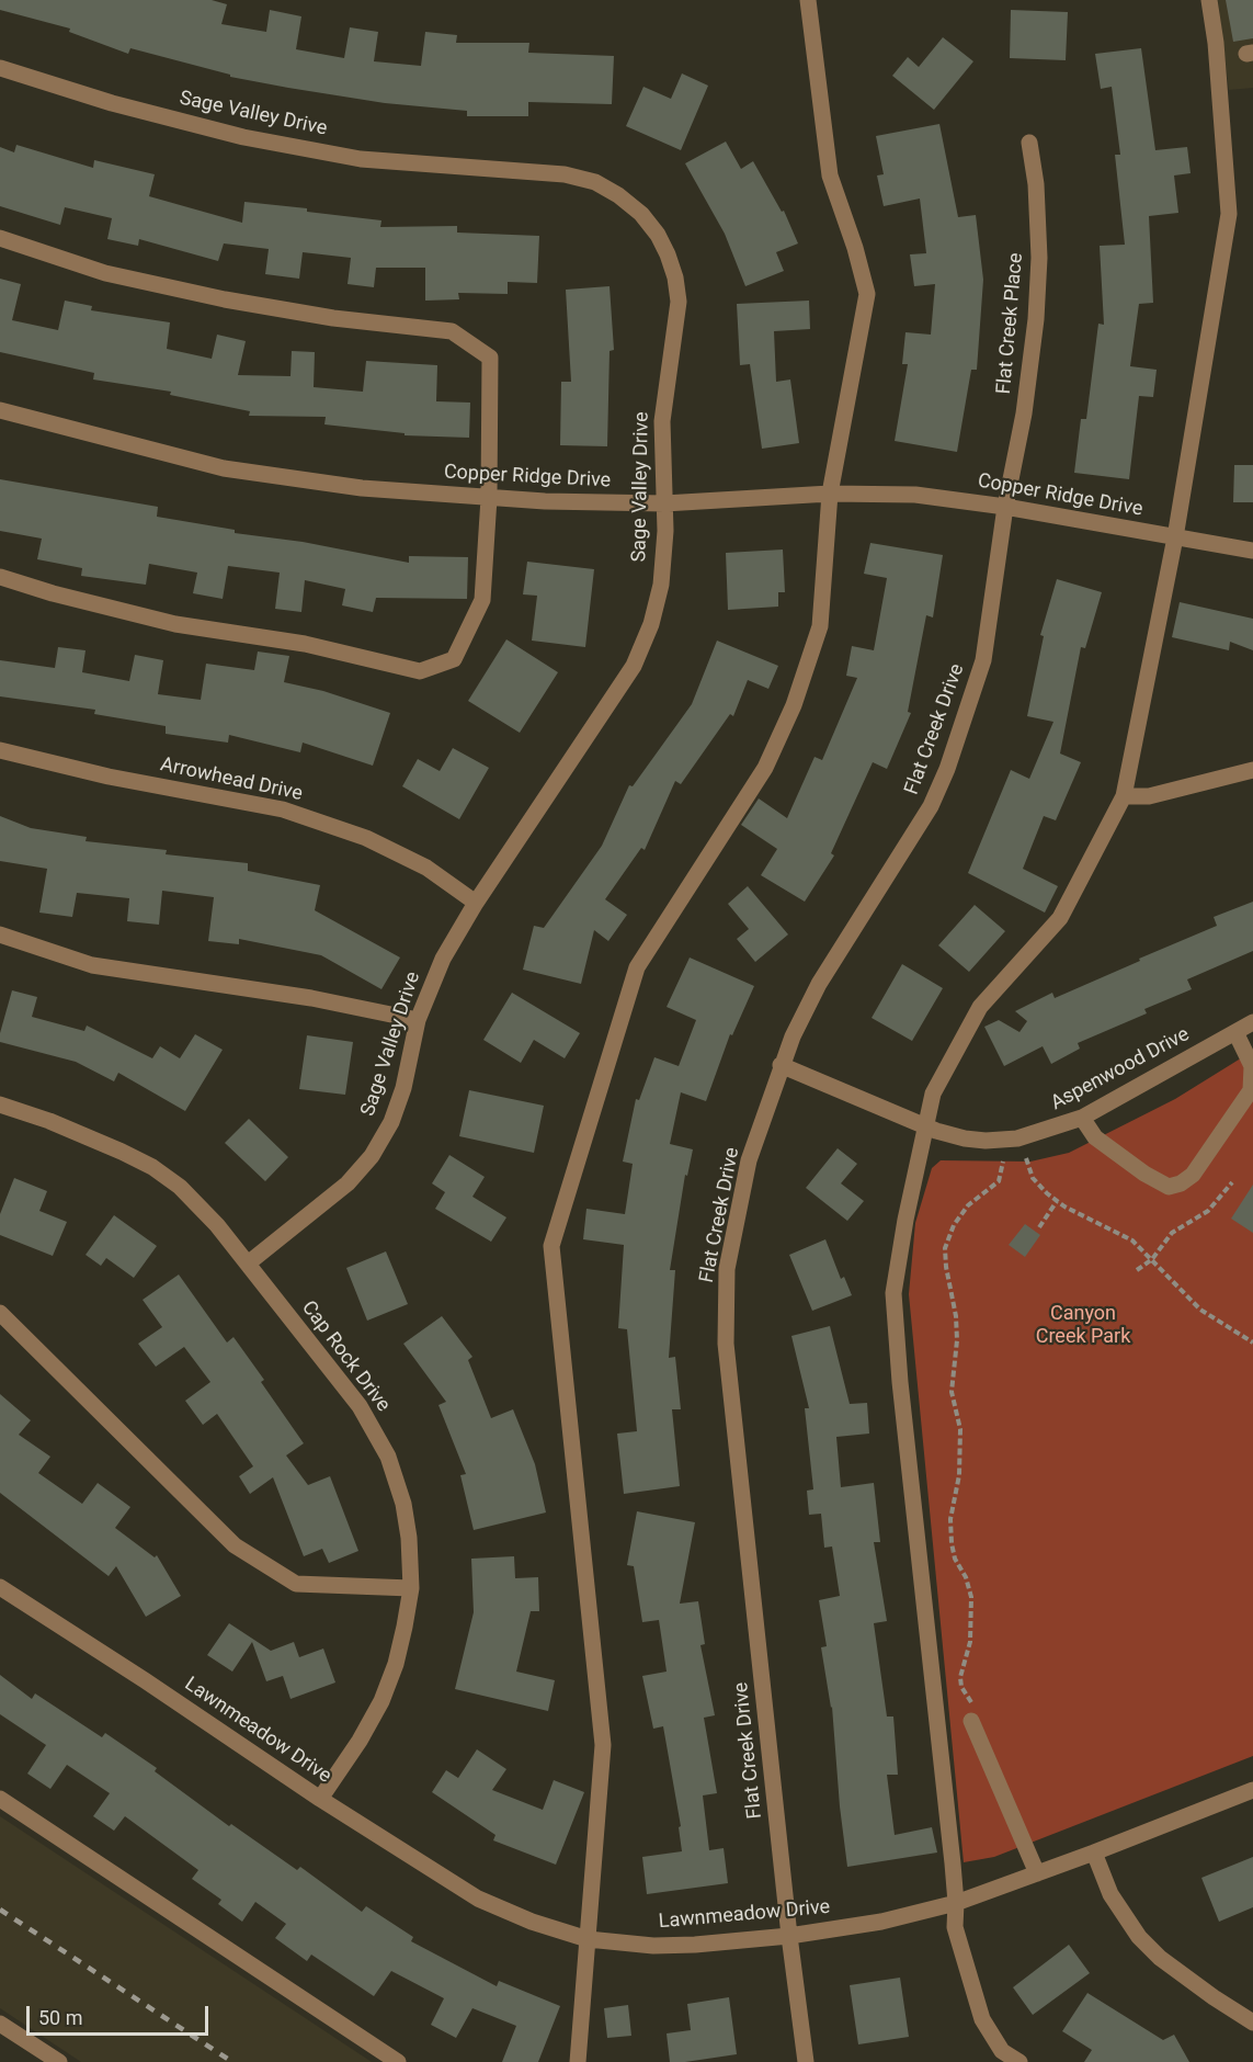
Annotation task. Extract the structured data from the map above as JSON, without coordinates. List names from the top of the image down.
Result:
{
  "streets": {
    "street": [
      "Sage Valley Drive",
      "Flat Creek Place",
      "Copper Ridge Drive",
      "Flat Creek Drive",
      "Arrowhead Drive",
      "Aspenwood Drive",
      "Cap Rock Drive",
      "Lawnmeadow Drive"
    ]
  },
  "crossings": [
    ["Sage Valley Drive", "Copper Ridge Drive"],
    ["Sage Valley Drive", "Arrowhead Drive"],
    ["Sage Valley Drive", "Cap Rock Drive"],
    ["Flat Creek Place", "Copper Ridge Drive"],
    ["Flat Creek Place", "Flat Creek Drive"],
    ["Copper Ridge Drive", "Flat Creek Drive"],
    ["Flat Creek Drive", "Aspenwood Drive"],
    ["Flat Creek Drive", "Lawnmeadow Drive"],
    ["Cap Rock Drive", "Lawnmeadow Drive"]
  ],
  "parks": ["Canyon Creek Park"],
  "scale_bar": "50 m"
}
